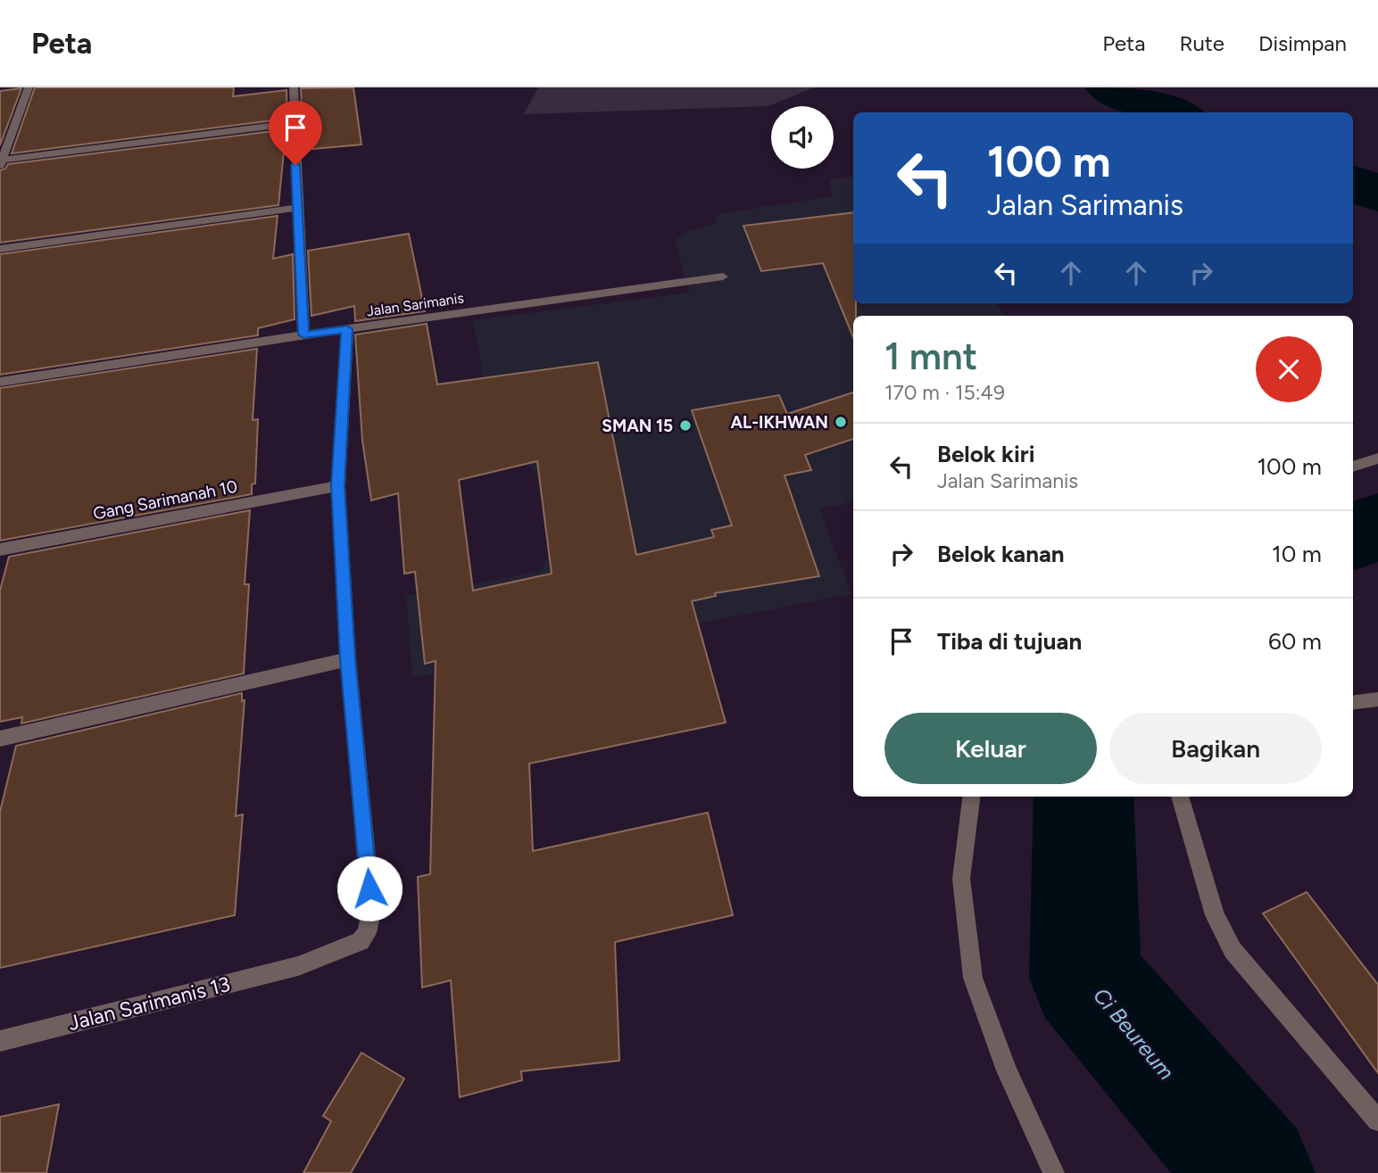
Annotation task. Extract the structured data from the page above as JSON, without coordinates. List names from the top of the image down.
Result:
{
  "streets": {
    "street": ["Jalan Sarimanis", "Gang Sarimanah 10", "Jalan Sarimanis 13"]
  },
  "crossings": [
    ["Jalan Sarimanis", "Jalan Sarimanis 13"],
    ["Gang Sarimanah 10", "Jalan Sarimanis 13"]
  ],
  "water": ["Ci Beureum"],
  "places": ["AL-IKHWAN", "SMAN 15"],
  "page": {
    "header": "Peta",
    "nav": ["Peta", "Rute", "Disimpan"],
    "turn": ["100 m", "Jalan Sarimanis"],
    "heading": ["1 mnt", "170 m · 15:49"],
    "list": [
      {
        "name": "Belok kiri",
        "note": "Jalan Sarimanis",
        "value": "100 m"
      },
      {
        "name": "Belok kanan",
        "value": "10 m"
      },
      {
        "name": "Tiba di tujuan",
        "value": "60 m"
      }
    ],
    "buttons": ["Keluar", "Bagikan"]
  }
}
